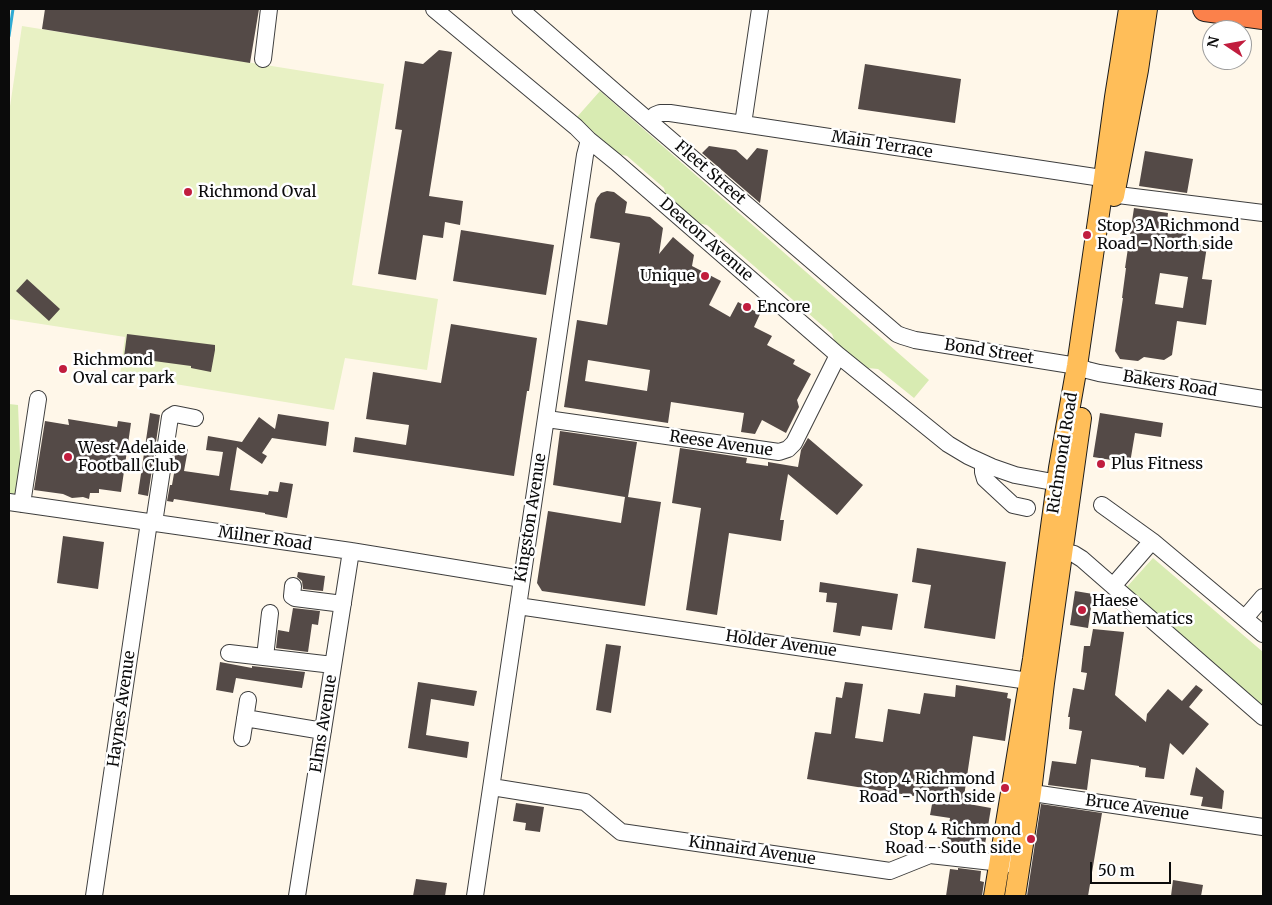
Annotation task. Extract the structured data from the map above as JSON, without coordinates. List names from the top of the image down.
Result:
{
  "streets": {
    "main road": ["Richmond Road"],
    "street": [
      "Main Terrace",
      "Fleet Street",
      "Deacon Avenue",
      "Bond Street",
      "Bakers Road",
      "Reese Avenue",
      "Kingston Avenue",
      "Milner Road",
      "Holder Avenue",
      "Haynes Avenue",
      "Elms Avenue",
      "Bruce Avenue",
      "Kinnaird Avenue"
    ]
  },
  "crossings": [
    ["Main Terrace", "Fleet Street"],
    ["Main Terrace", "Richmond Road"],
    ["Fleet Street", "Bond Street"],
    ["Deacon Avenue", "Reese Avenue"],
    ["Deacon Avenue", "Richmond Road"],
    ["Deacon Avenue", "Kingston Avenue"],
    ["Bond Street", "Bakers Road"],
    ["Bond Street", "Richmond Road"],
    ["Bakers Road", "Richmond Road"],
    ["Reese Avenue", "Kingston Avenue"],
    ["Richmond Road", "Holder Avenue"],
    ["Richmond Road", "Bruce Avenue"],
    ["Richmond Road", "Kinnaird Avenue"],
    ["Kingston Avenue", "Milner Road"],
    ["Kingston Avenue", "Holder Avenue"],
    ["Kingston Avenue", "Kinnaird Avenue"],
    ["Milner Road", "Haynes Avenue"],
    ["Milner Road", "Elms Avenue"]
  ],
  "places": [
    "Richmond Oval",
    "Stop 3A Richmond Road - North side",
    "Unique",
    "Encore",
    "Richmond Oval car park",
    "West Adelaide Football Club",
    "Plus Fitness",
    "Haese Mathematics",
    "Stop 4 Richmond Road - North side",
    "Stop 4 Richmond Road - South side"
  ],
  "scale_bar": "50 m",
  "north": "left"
}
